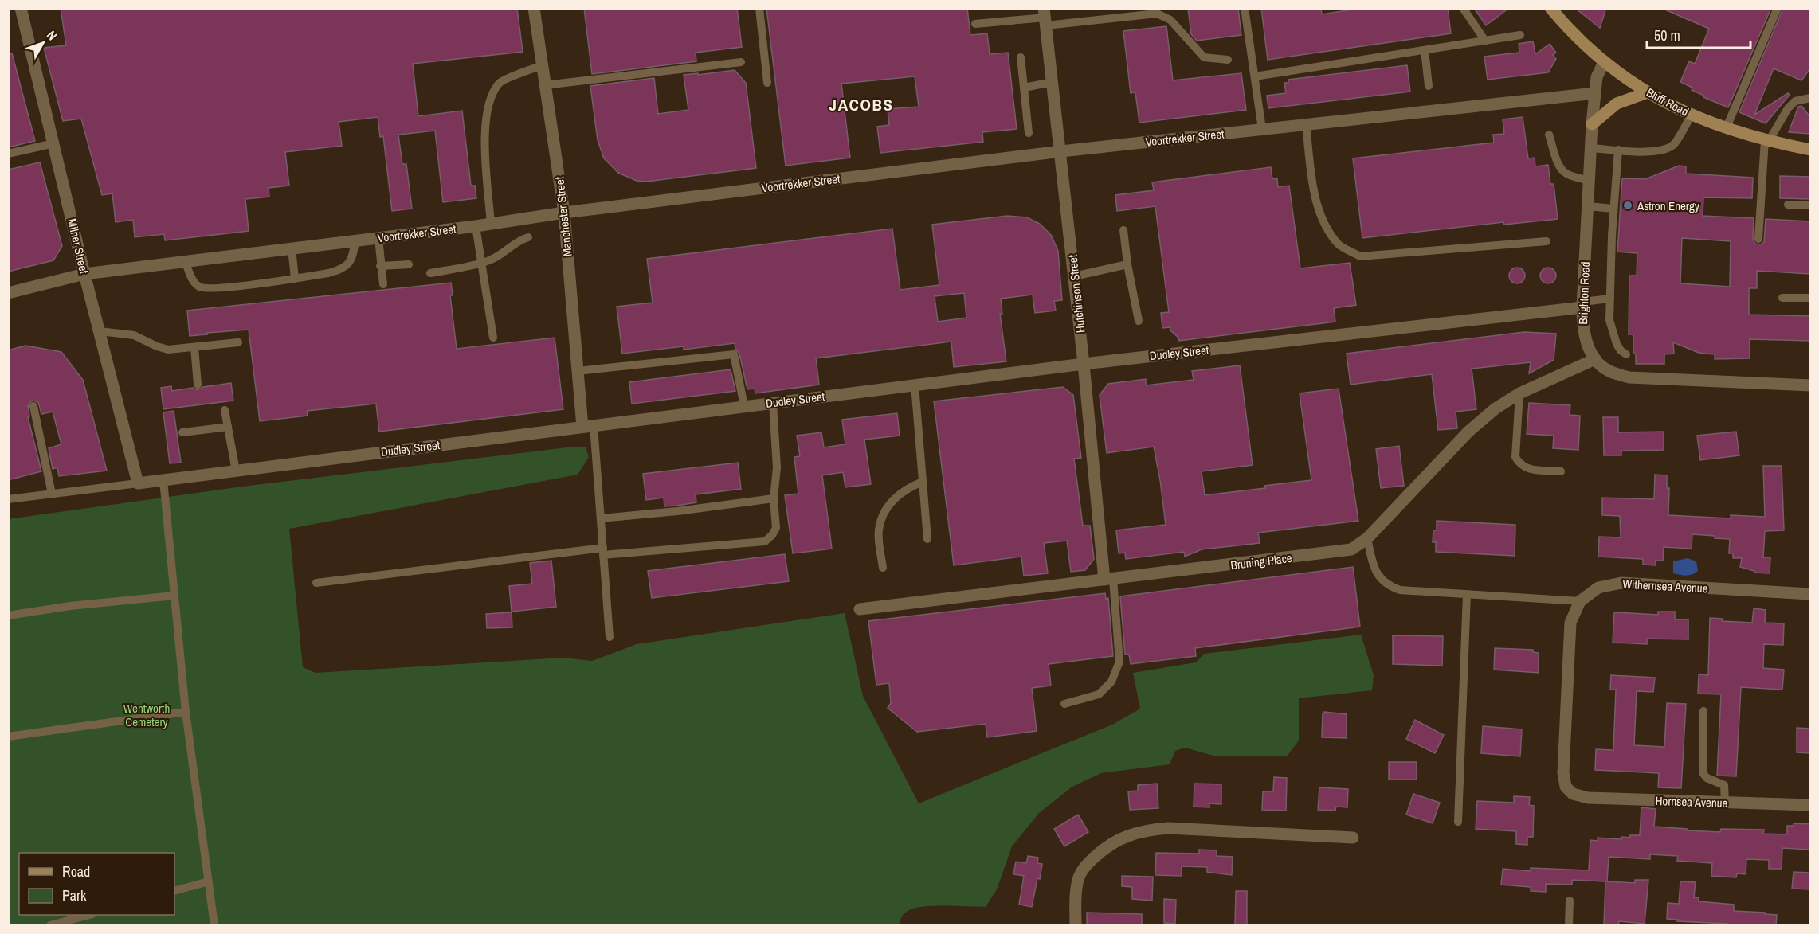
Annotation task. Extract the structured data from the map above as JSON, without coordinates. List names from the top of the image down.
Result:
{
  "streets": {
    "main road": ["Bluff Road"],
    "street": [
      "Voortrekker Street",
      "Manchester Street",
      "Milner Street",
      "Brighton Road",
      "Hutchinson Street",
      "Dudley Street",
      "Bruning Place",
      "Withernsea Avenue",
      "Hornsea Avenue"
    ]
  },
  "crossings": [
    ["Bluff Road", "Brighton Road"],
    ["Voortrekker Street", "Manchester Street"],
    ["Voortrekker Street", "Milner Street"],
    ["Voortrekker Street", "Brighton Road"],
    ["Voortrekker Street", "Hutchinson Street"],
    ["Manchester Street", "Dudley Street"],
    ["Milner Street", "Dudley Street"],
    ["Brighton Road", "Dudley Street"],
    ["Brighton Road", "Bruning Place"],
    ["Hutchinson Street", "Dudley Street"],
    ["Hutchinson Street", "Bruning Place"],
    ["Withernsea Avenue", "Hornsea Avenue"]
  ],
  "districts": ["JACOBS"],
  "parks": ["Wentworth Cemetery"],
  "places": ["Astron Energy"],
  "legend": ["Road", "Park"],
  "scale_bar": "50 m",
  "north": "top right"
}
